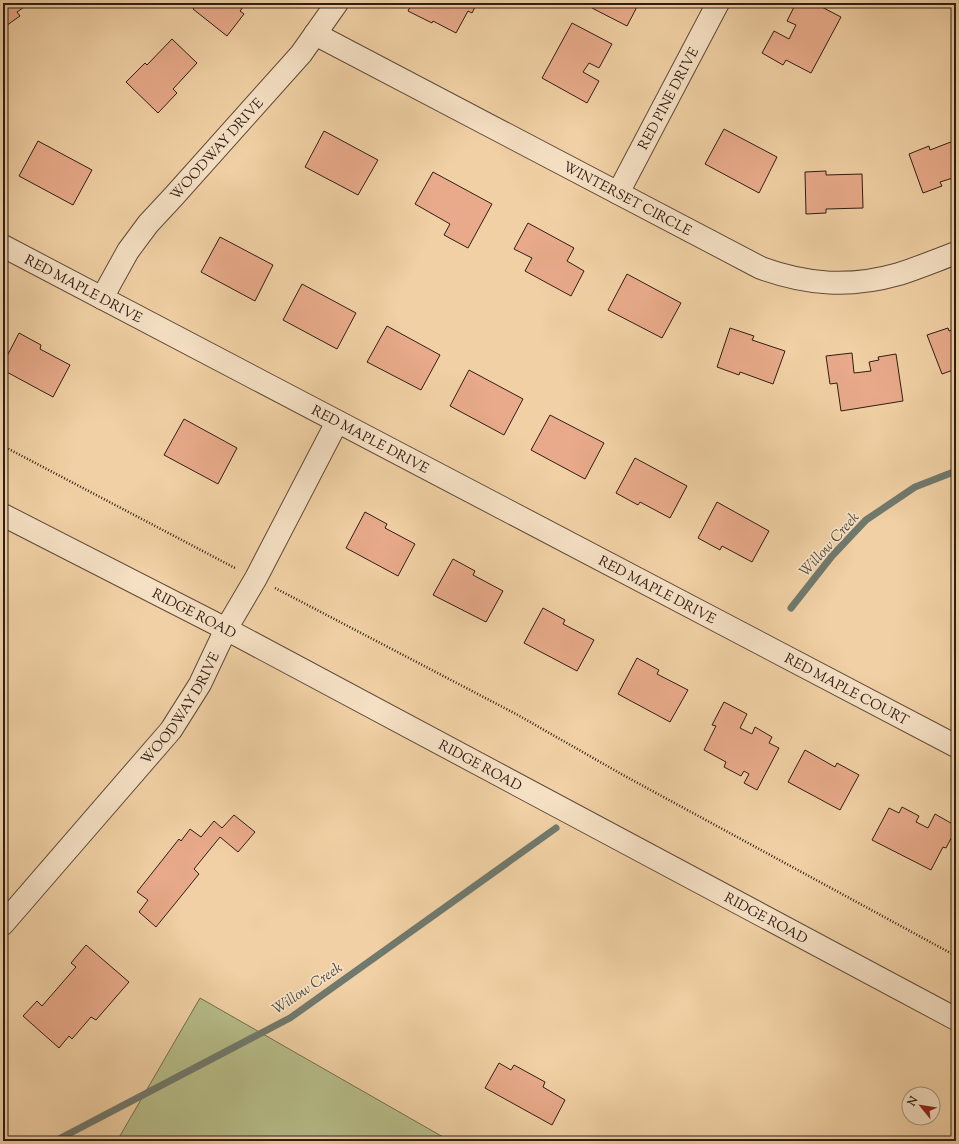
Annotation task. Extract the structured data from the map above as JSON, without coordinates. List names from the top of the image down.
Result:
{
  "streets": {
    "street": [
      "RED PINE DRIVE",
      "WOODWAY DRIVE",
      "WINTERSET CIRCLE",
      "RED MAPLE DRIVE",
      "RIDGE ROAD",
      "RED MAPLE COURT"
    ]
  },
  "crossings": [
    ["RED PINE DRIVE", "WINTERSET CIRCLE"],
    ["WOODWAY DRIVE", "WINTERSET CIRCLE"],
    ["WOODWAY DRIVE", "RED MAPLE DRIVE"],
    ["WOODWAY DRIVE", "RIDGE ROAD"],
    ["RED MAPLE DRIVE", "RED MAPLE COURT"]
  ],
  "water": ["Willow Creek"],
  "north": "top left"
}
